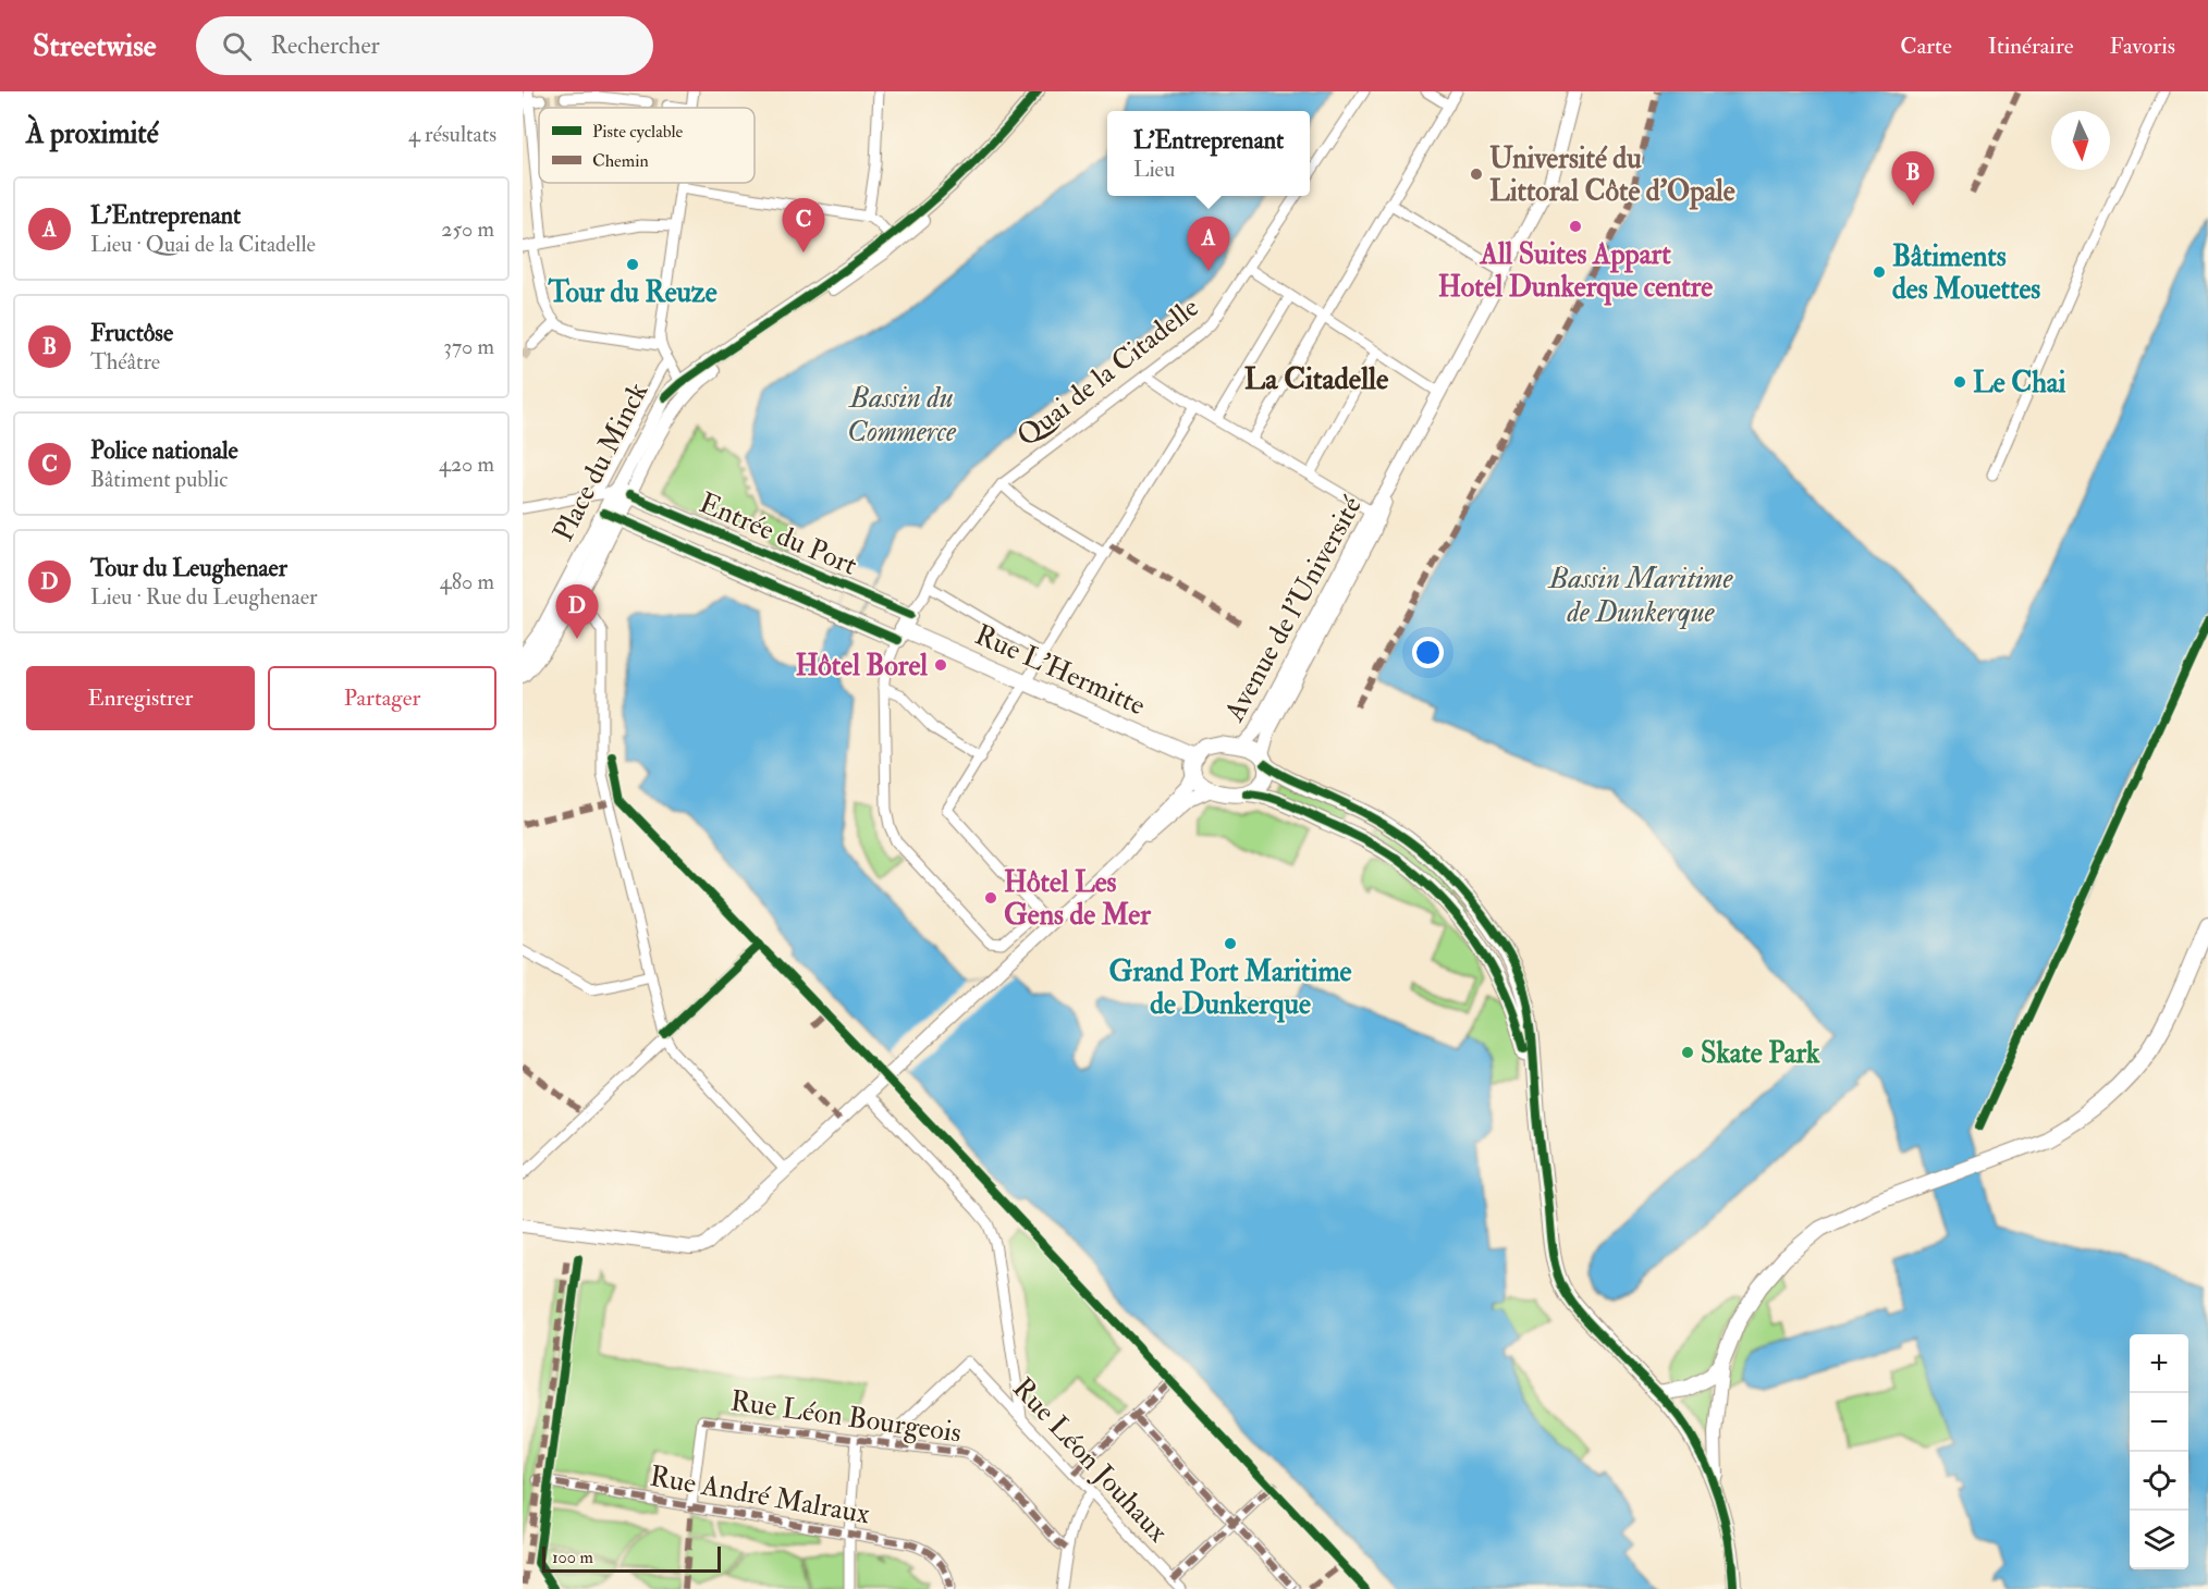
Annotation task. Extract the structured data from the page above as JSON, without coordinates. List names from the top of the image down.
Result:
{
  "streets": {
    "main road": ["Place du Minck", "Entrée du Port", "Rue L'Hermitte"],
    "street": [
      "Quai de la Citadelle",
      "Avenue de l'Université",
      "Rue Léon Bourgeois",
      "Rue Léon Jouhaux",
      "Rue André Malraux"
    ]
  },
  "crossings": [
    ["Quai de la Citadelle", "Entrée du Port"],
    ["Quai de la Citadelle", "Rue L'Hermitte"],
    ["Place du Minck", "Entrée du Port"],
    ["Entrée du Port", "Rue L'Hermitte"],
    ["Avenue de l'Université", "Rue L'Hermitte"],
    ["Rue Léon Bourgeois", "Rue Léon Jouhaux"],
    ["Rue Léon Bourgeois", "Rue André Malraux"]
  ],
  "districts": ["La Citadelle"],
  "water": ["Bassin du Commerce", "Bassin Maritime de Dunkerque"],
  "places": [
    "Université du Littoral Côte d'Opale",
    "All Suites Appart Hotel Dunkerque centre",
    "Tour du Reuze",
    "Bâtiments des Mouettes",
    "Le Chai",
    "Hôtel Borel",
    "Hôtel Les Gens de Mer",
    "Grand Port Maritime de Dunkerque",
    "Skate Park"
  ],
  "legend": ["Piste cyclable", "Chemin"],
  "scale_bar": "100 m",
  "north": "bottom",
  "page": {
    "header": "Streetwise",
    "search": "Rechercher",
    "nav": ["Carte", "Itinéraire", "Favoris"],
    "heading": ["À proximité", "4 résultats"],
    "popup": ["L'Entreprenant", "Lieu"],
    "pins": [
      "B",
      "C",
      "A",
      "D"
    ],
    "list": [
      {
        "mark": "A",
        "name": "L'Entreprenant",
        "note": "Lieu · Quai de la Citadelle",
        "value": "250 m"
      },
      {
        "mark": "B",
        "name": "Fructôse",
        "note": "Théâtre",
        "value": "370 m"
      },
      {
        "mark": "C",
        "name": "Police nationale",
        "note": "Bâtiment public",
        "value": "420 m"
      },
      {
        "mark": "D",
        "name": "Tour du Leughenaer",
        "note": "Lieu · Rue du Leughenaer",
        "value": "480 m"
      }
    ],
    "buttons": ["Enregistrer", "Partager"],
    "map_buttons": ["+", "−"],
    "scale": "100 m"
  }
}
